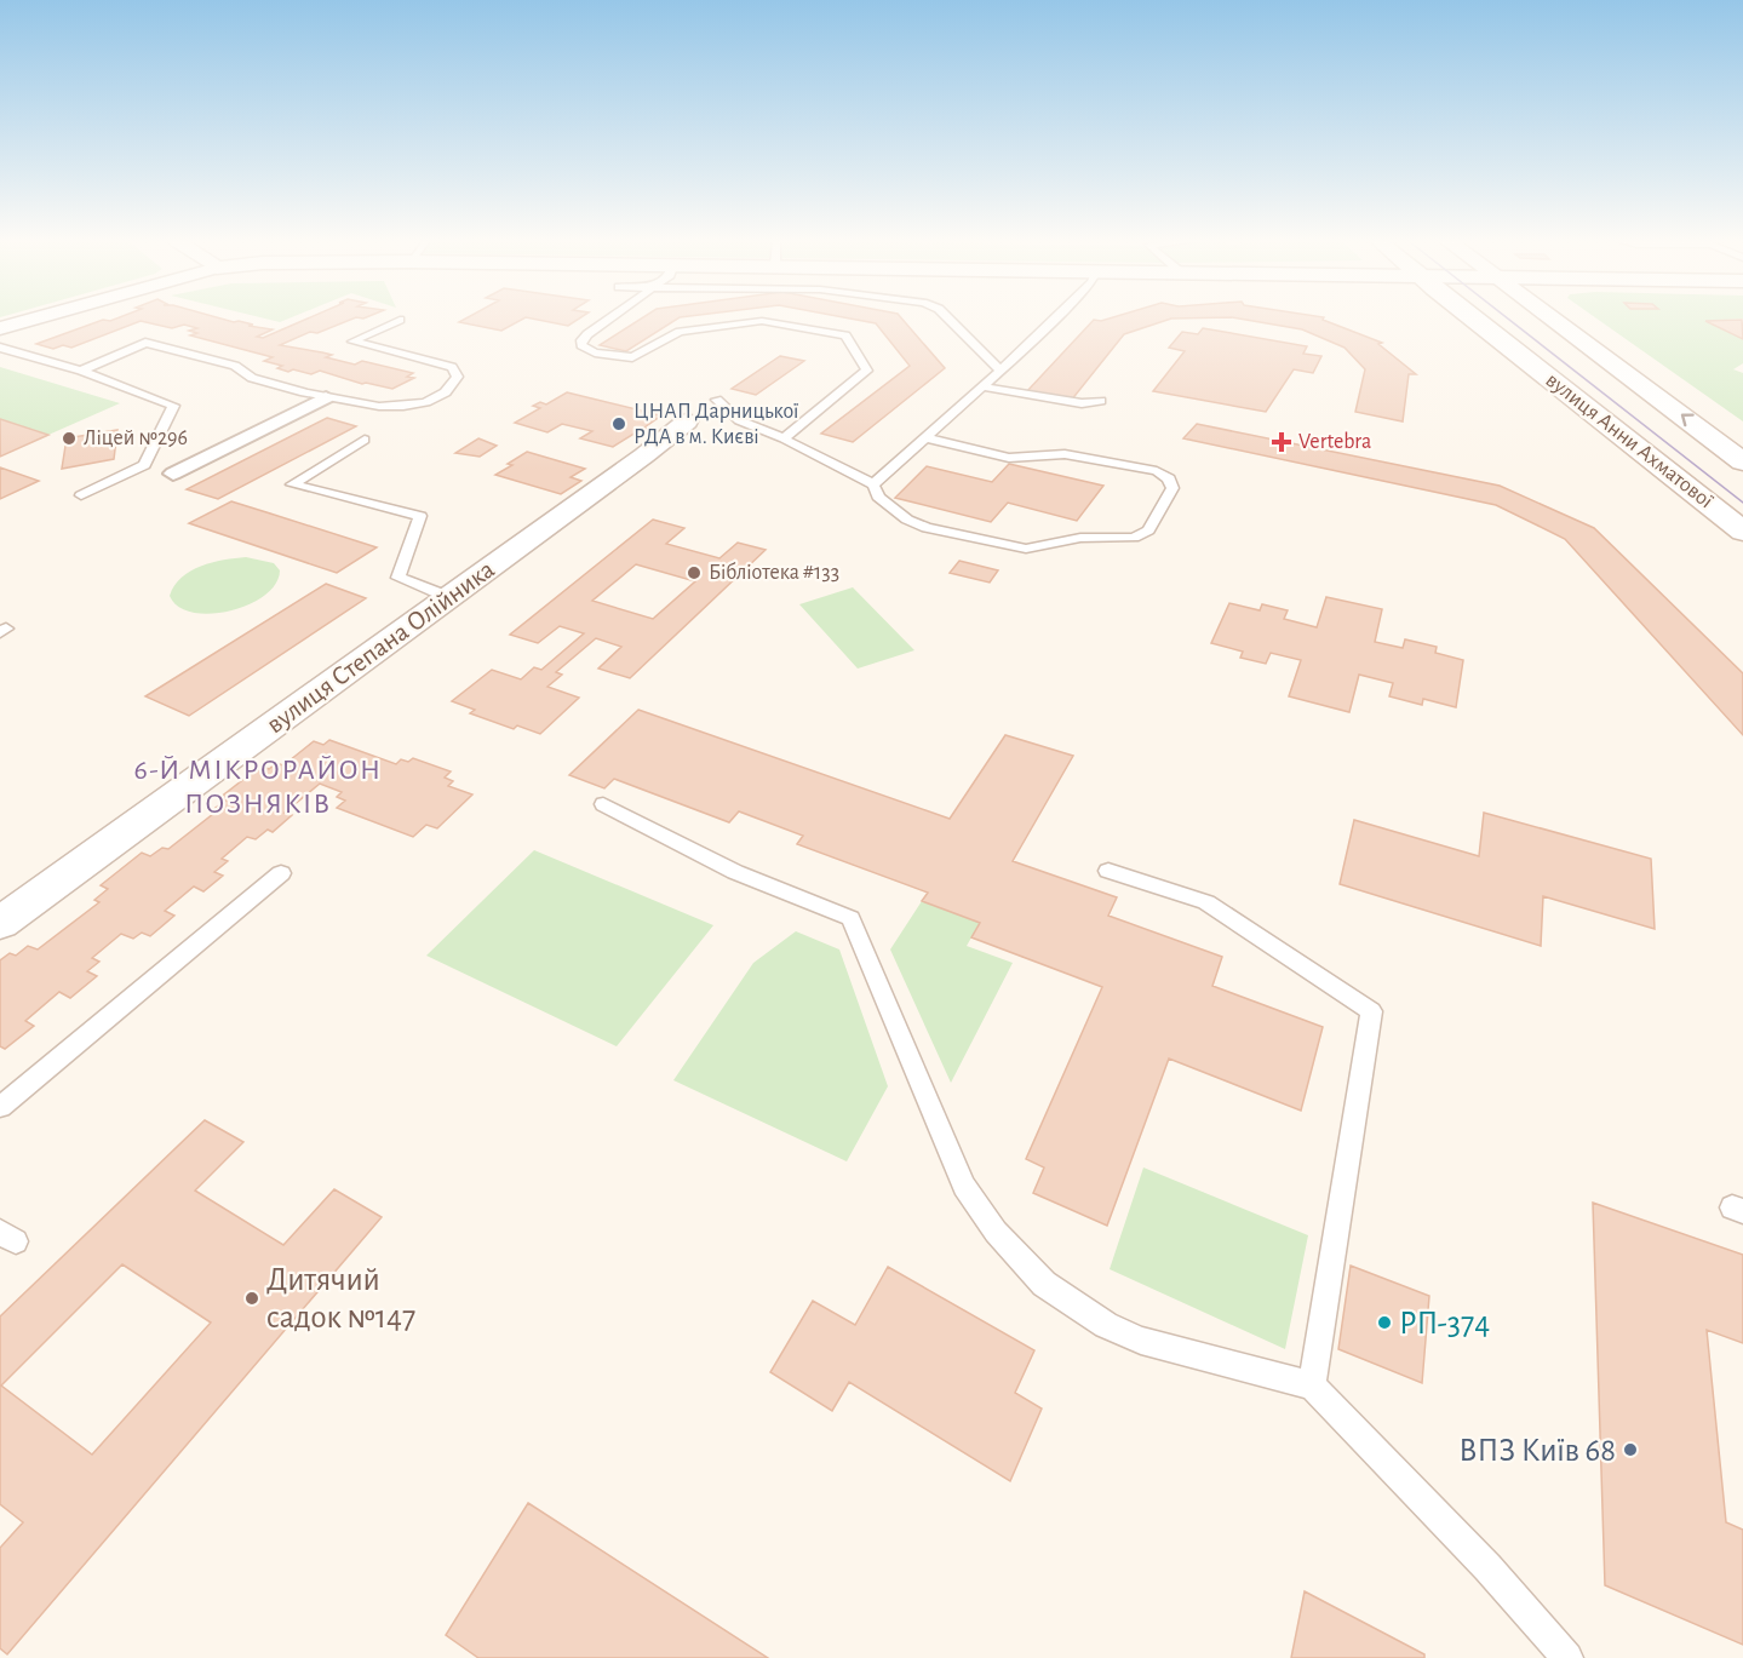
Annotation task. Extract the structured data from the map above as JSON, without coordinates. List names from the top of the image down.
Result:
{
  "streets": {
    "street": ["вулиця Анни Ахматової", "вулиця Степана Олійника"]
  },
  "districts": ["6-Й МІКРОРАЙОН ПОЗНЯКІВ"],
  "places": {
    "other": [
      "ЦНАП Дарницької РДА в м. Києві",
      "Ліцей №296",
      "Бібліотека #133",
      "Дитячий садок №147",
      "РП-374",
      "ВПЗ Київ 68"
    ],
    "health": ["Vertebra"]
  }
}
